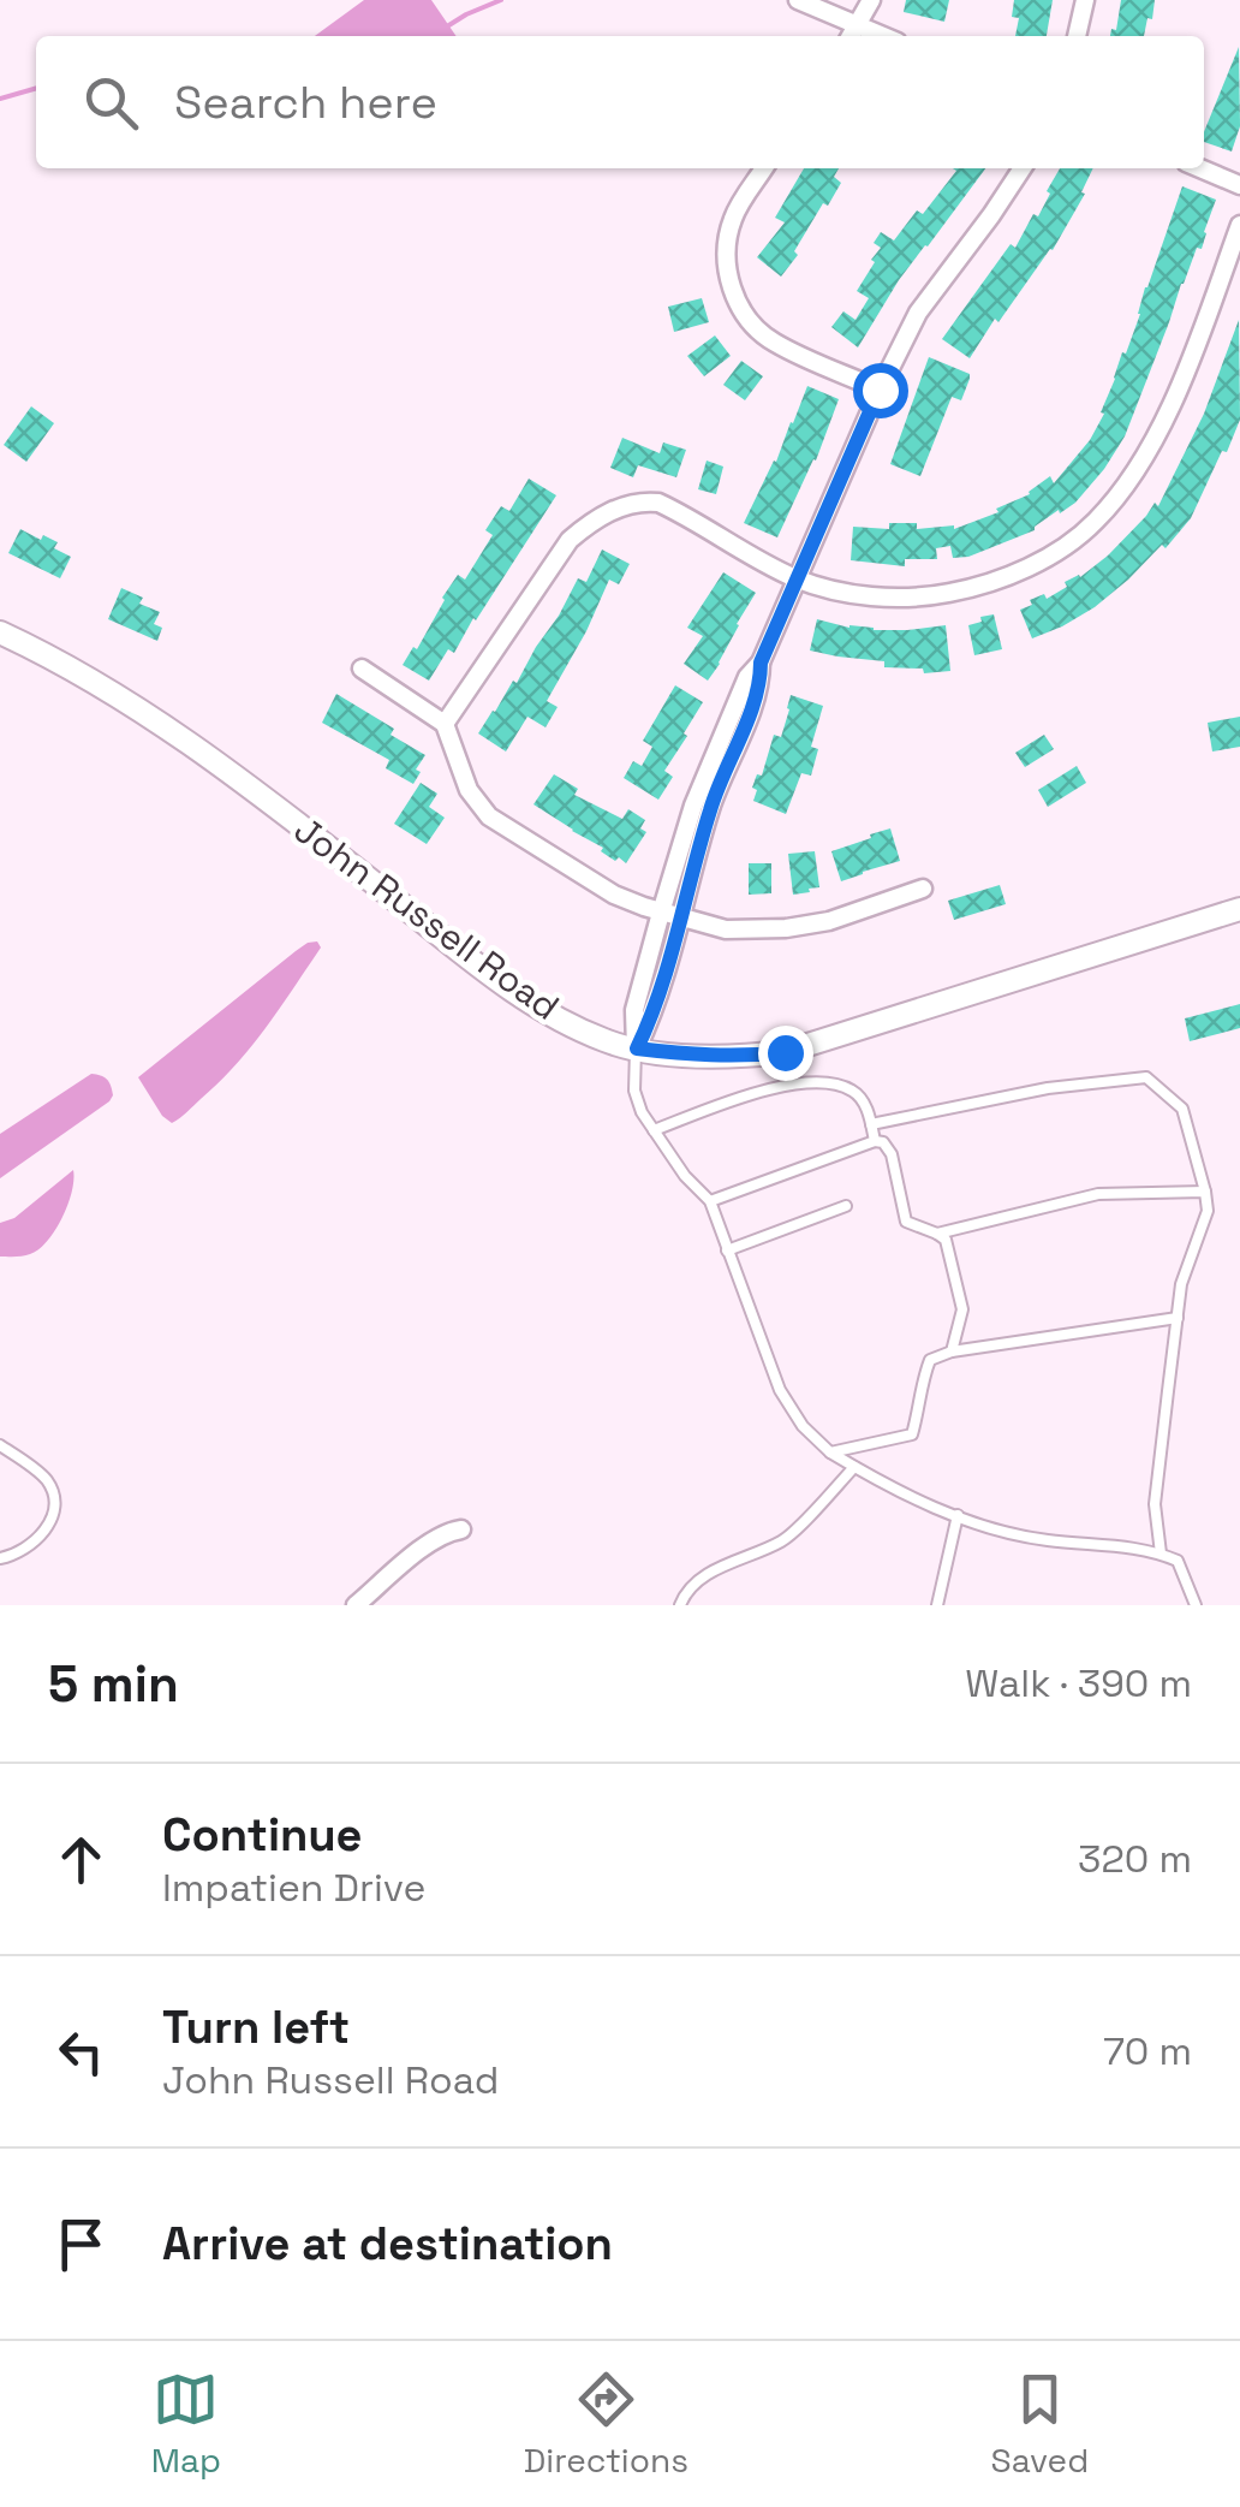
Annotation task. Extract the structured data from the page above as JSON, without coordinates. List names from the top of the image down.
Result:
{
  "streets": {
    "street": ["John Russell Road"]
  },
  "page": {
    "search": "Search here",
    "heading": ["5 min", "Walk · 390 m"],
    "list": [
      ["Continue", "Impatien Drive", "320 m"],
      ["Turn left", "John Russell Road", "70 m"],
      "Arrive at destination"
    ],
    "nav": ["Map", "Directions", "Saved"]
  }
}
